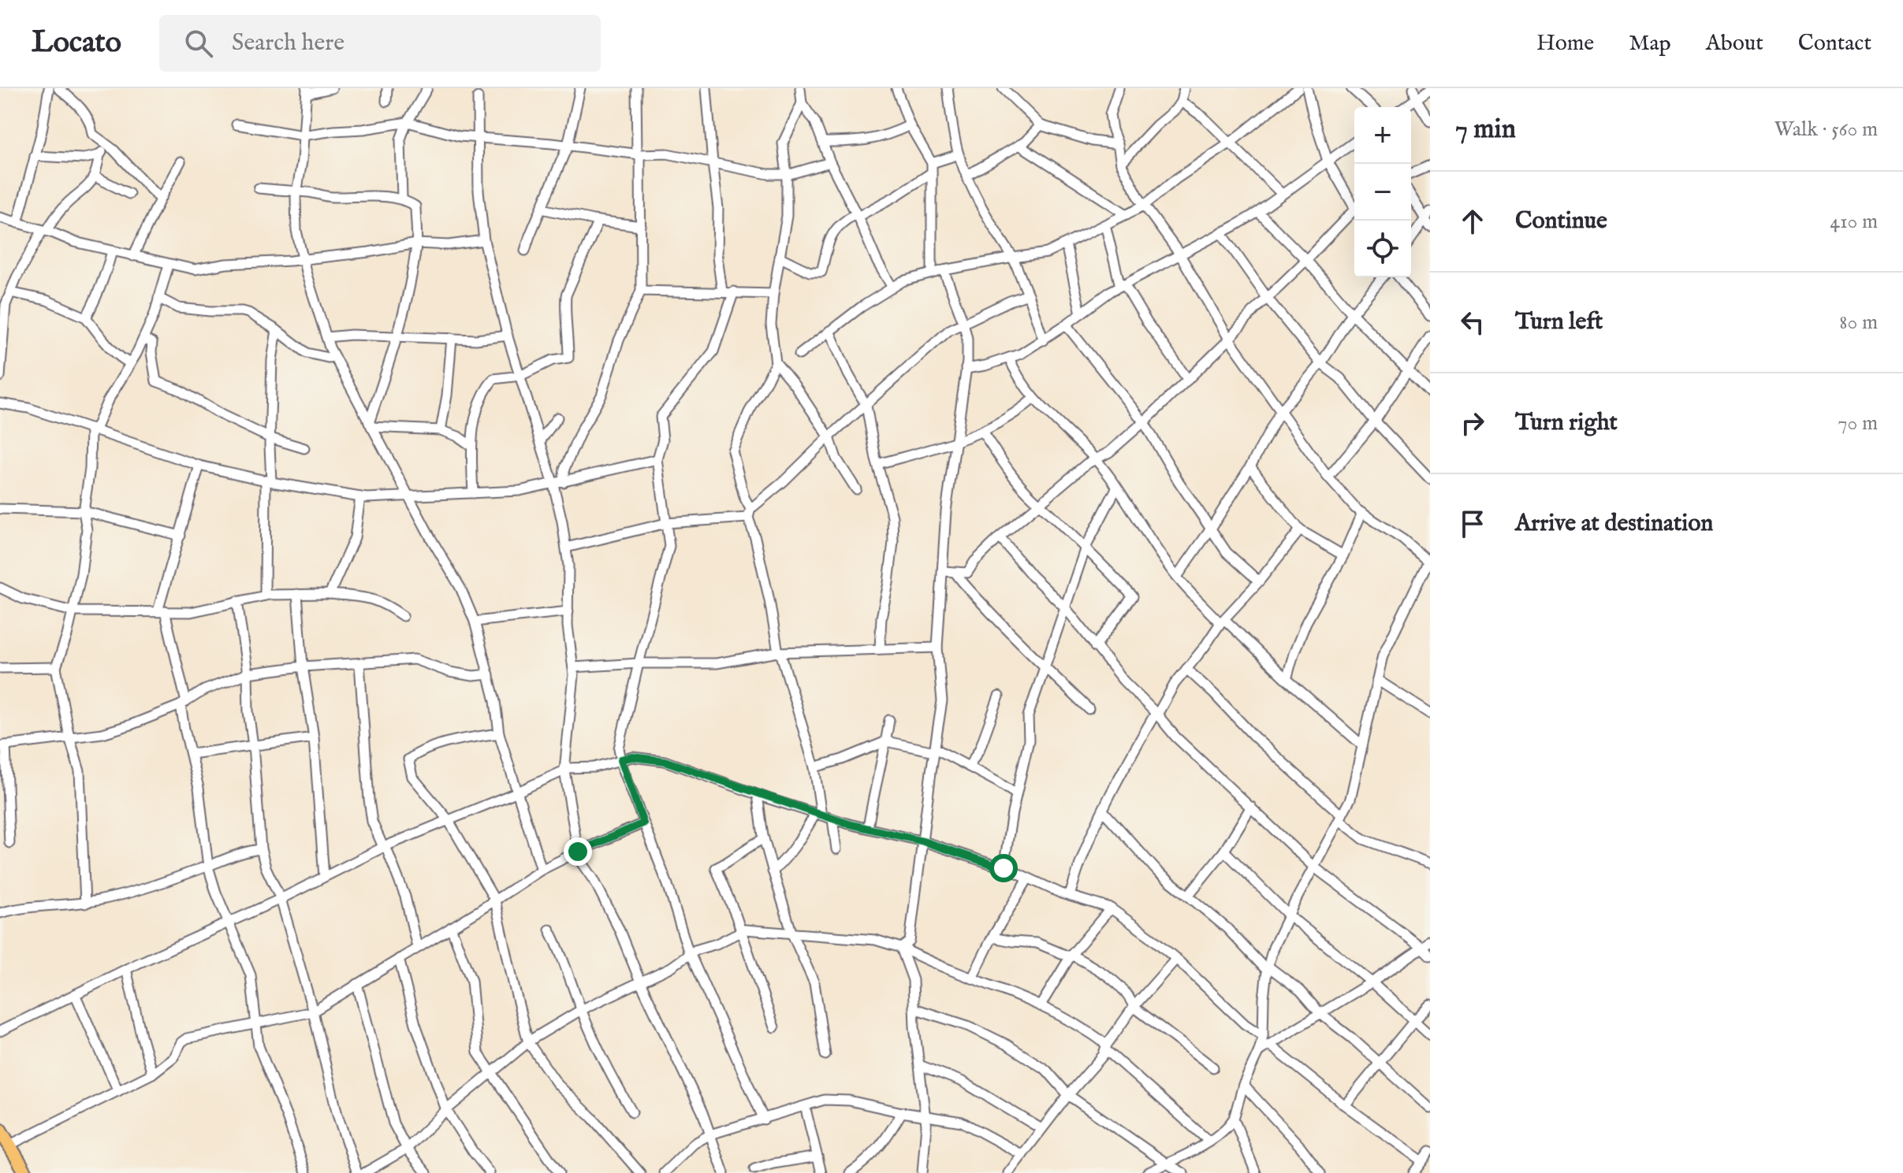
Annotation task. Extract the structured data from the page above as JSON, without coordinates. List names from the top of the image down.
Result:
{
  "page": {
    "header": "Locato",
    "search": "Search here",
    "nav": [
      "Home",
      "Map",
      "About",
      "Contact"
    ],
    "heading": ["7 min", "Walk · 560 m"],
    "map_buttons": ["+", "−"],
    "list": [
      ["Continue", "410 m"],
      ["Turn left", "80 m"],
      ["Turn right", "70 m"],
      "Arrive at destination"
    ]
  }
}
